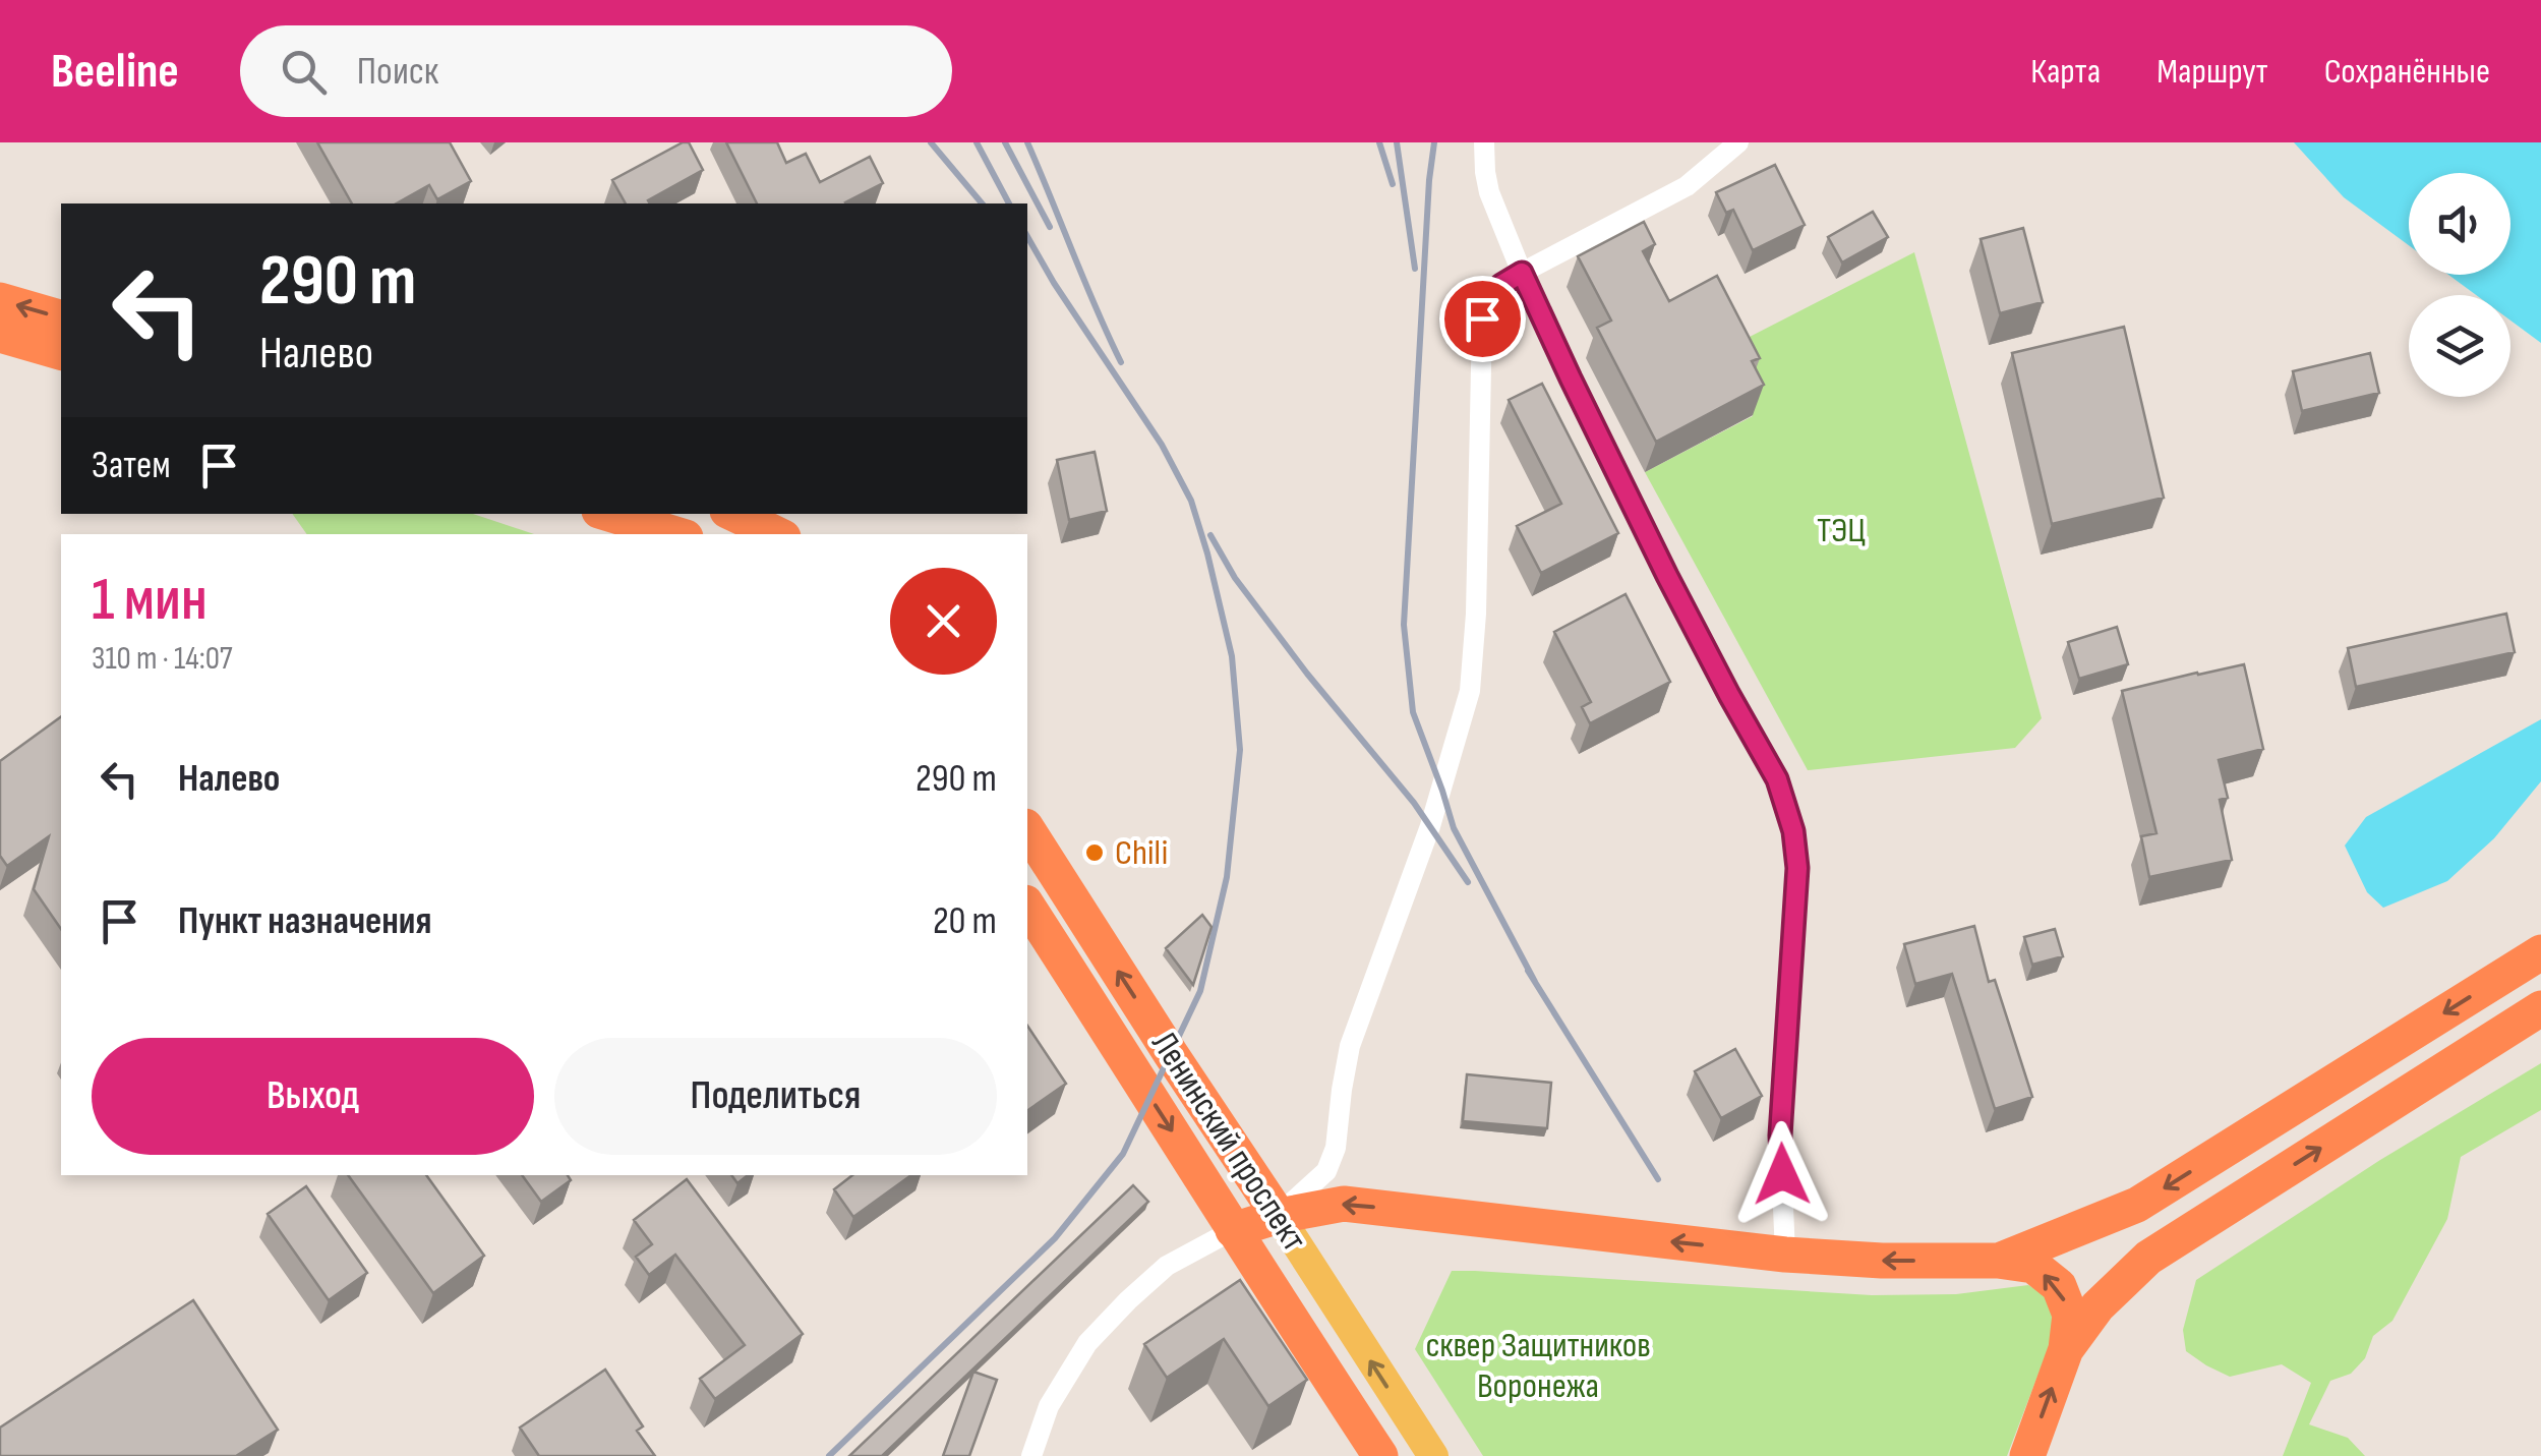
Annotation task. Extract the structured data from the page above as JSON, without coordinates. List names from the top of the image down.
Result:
{
  "streets": {
    "highway": ["Ленинский проспект"]
  },
  "parks": ["ТЭЦ", "сквер Защитников Воронежа"],
  "places": ["Chili"],
  "page": {
    "header": "Beeline",
    "search": "Поиск",
    "nav": ["Карта", "Маршрут", "Сохранённые"],
    "turn": ["290 m", "Налево"],
    "then": "Затем",
    "heading": ["1 мин", "310 m · 14:07"],
    "list": [
      {
        "name": "Налево",
        "value": "290 m"
      },
      {
        "name": "Пункт назначения",
        "value": "20 m"
      }
    ],
    "buttons": ["Выход", "Поделиться"]
  }
}
